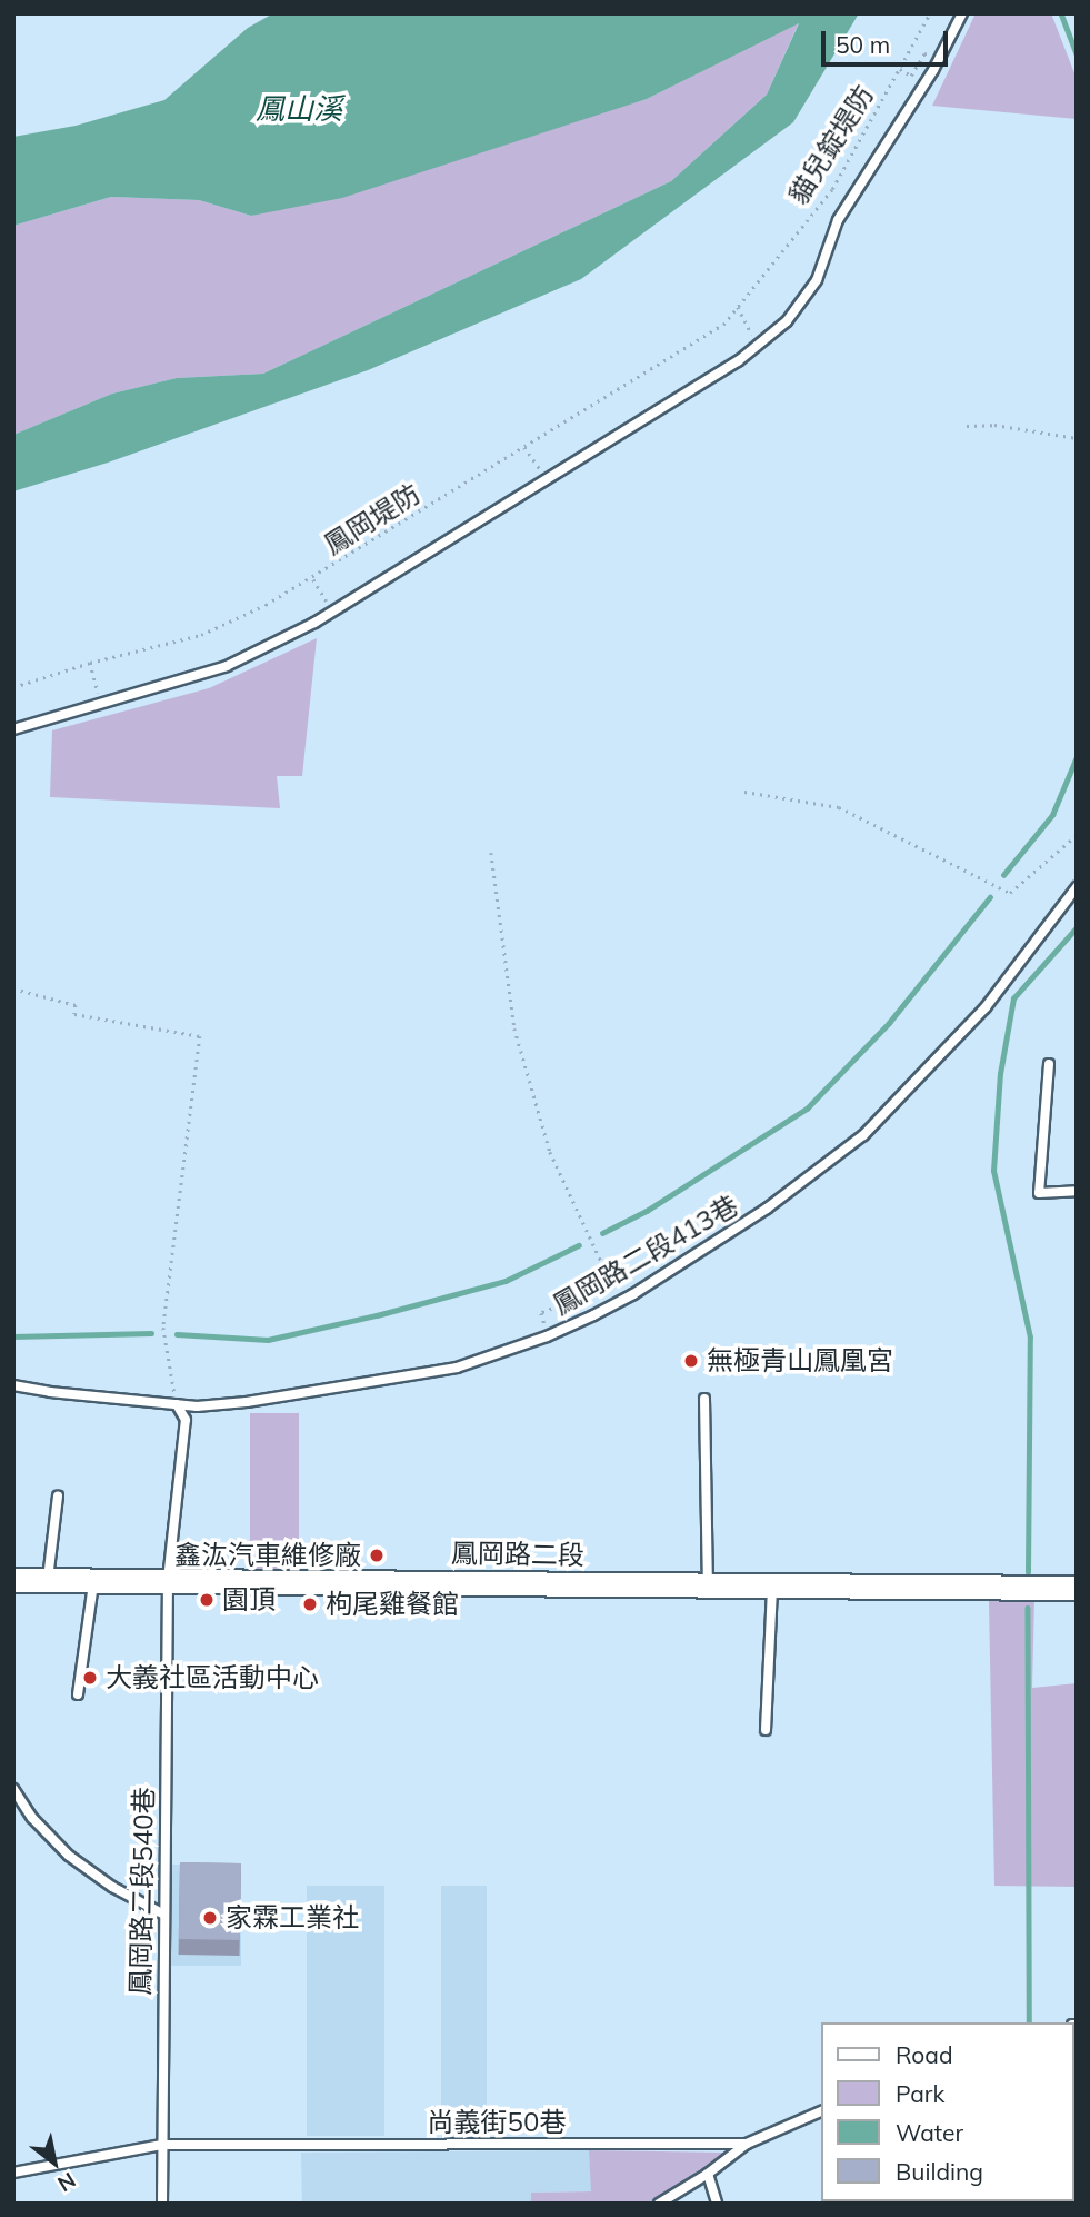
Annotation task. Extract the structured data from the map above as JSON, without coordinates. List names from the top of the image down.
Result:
{
  "streets": {
    "street": ["鳳岡路二段"],
    "lane": ["鳳岡路二段413巷", "鳳岡路二段540巷", "尚義街50巷"],
    "path": ["貓兒錠堤防", "鳳岡堤防"]
  },
  "crossings": [
    ["貓兒錠堤防", "鳳岡堤防"],
    ["鳳岡路二段413巷", "鳳岡路二段540巷"],
    ["鳳岡路二段", "鳳岡路二段540巷"],
    ["鳳岡路二段540巷", "尚義街50巷"]
  ],
  "water": ["鳳山溪"],
  "places": [
    "無極青山鳳凰宮",
    "鑫汯汽車維修廠",
    "園頂",
    "枸尾雞餐館",
    "大義社區活動中心",
    "家霖工業社"
  ],
  "legend": [
    "Road",
    "Park",
    "Water",
    "Building"
  ],
  "scale_bar": "50 m",
  "north": "bottom right"
}
